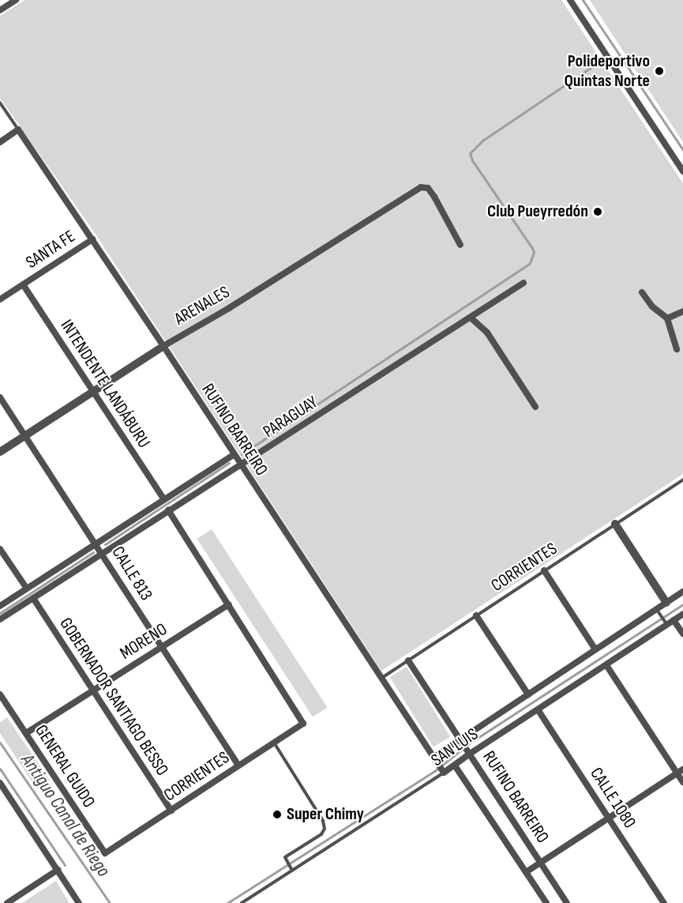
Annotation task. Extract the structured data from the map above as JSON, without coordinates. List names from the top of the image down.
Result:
{
  "streets": {
    "street": [
      "SANTA FE",
      "ARENALES",
      "INTENDENTE LANDÁBURU",
      "PARAGUAY",
      "RUFINO BARREIRO",
      "CORRIENTES",
      "CALLE 813",
      "MORENO",
      "GOBERNADOR SANTIAGO BESSO",
      "SAN LUIS",
      "GENERAL GUIDO",
      "CALLE 1080"
    ]
  },
  "crossings": [
    ["SANTA FE", "INTENDENTE LANDÁBURU"],
    ["SANTA FE", "RUFINO BARREIRO"],
    ["ARENALES", "INTENDENTE LANDÁBURU"],
    ["ARENALES", "RUFINO BARREIRO"],
    ["ARENALES", "CALLE 813"],
    ["PARAGUAY", "RUFINO BARREIRO"],
    ["PARAGUAY", "CALLE 813"],
    ["PARAGUAY", "GOBERNADOR SANTIAGO BESSO"],
    ["RUFINO BARREIRO", "CORRIENTES"],
    ["RUFINO BARREIRO", "SAN LUIS"],
    ["CORRIENTES", "CALLE 813"],
    ["CORRIENTES", "MORENO"],
    ["CORRIENTES", "GOBERNADOR SANTIAGO BESSO"],
    ["CORRIENTES", "GENERAL GUIDO"],
    ["CALLE 813", "MORENO"],
    ["MORENO", "GOBERNADOR SANTIAGO BESSO"],
    ["MORENO", "GENERAL GUIDO"],
    ["SAN LUIS", "CALLE 1080"]
  ],
  "water": ["Antiguo Canal de Riego"],
  "places": ["Polideportivo Quintas Norte", "Club Pueyrredón", "Super Chimy"]
}
